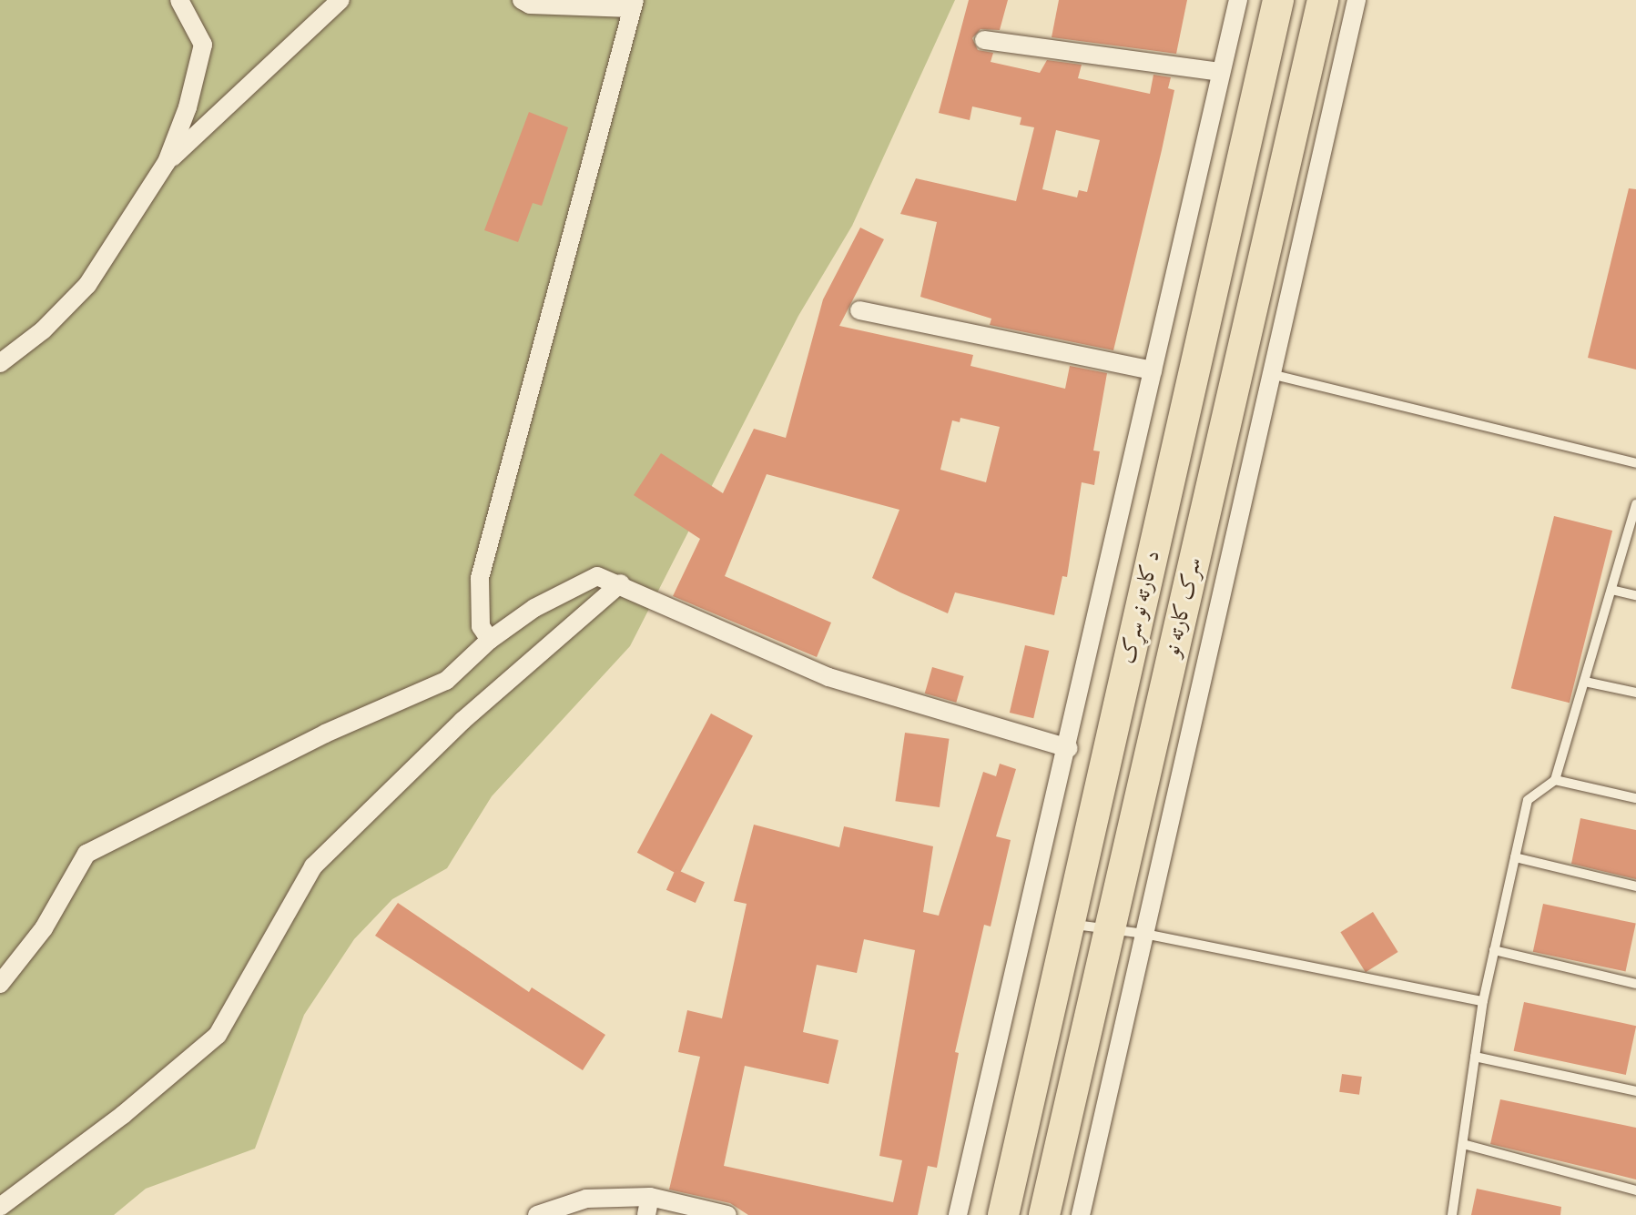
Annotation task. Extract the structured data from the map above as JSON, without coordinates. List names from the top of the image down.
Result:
{
  "streets": {
    "highway": ["د کارته نو سړک", "سرک کارته نو"]
  }
}
